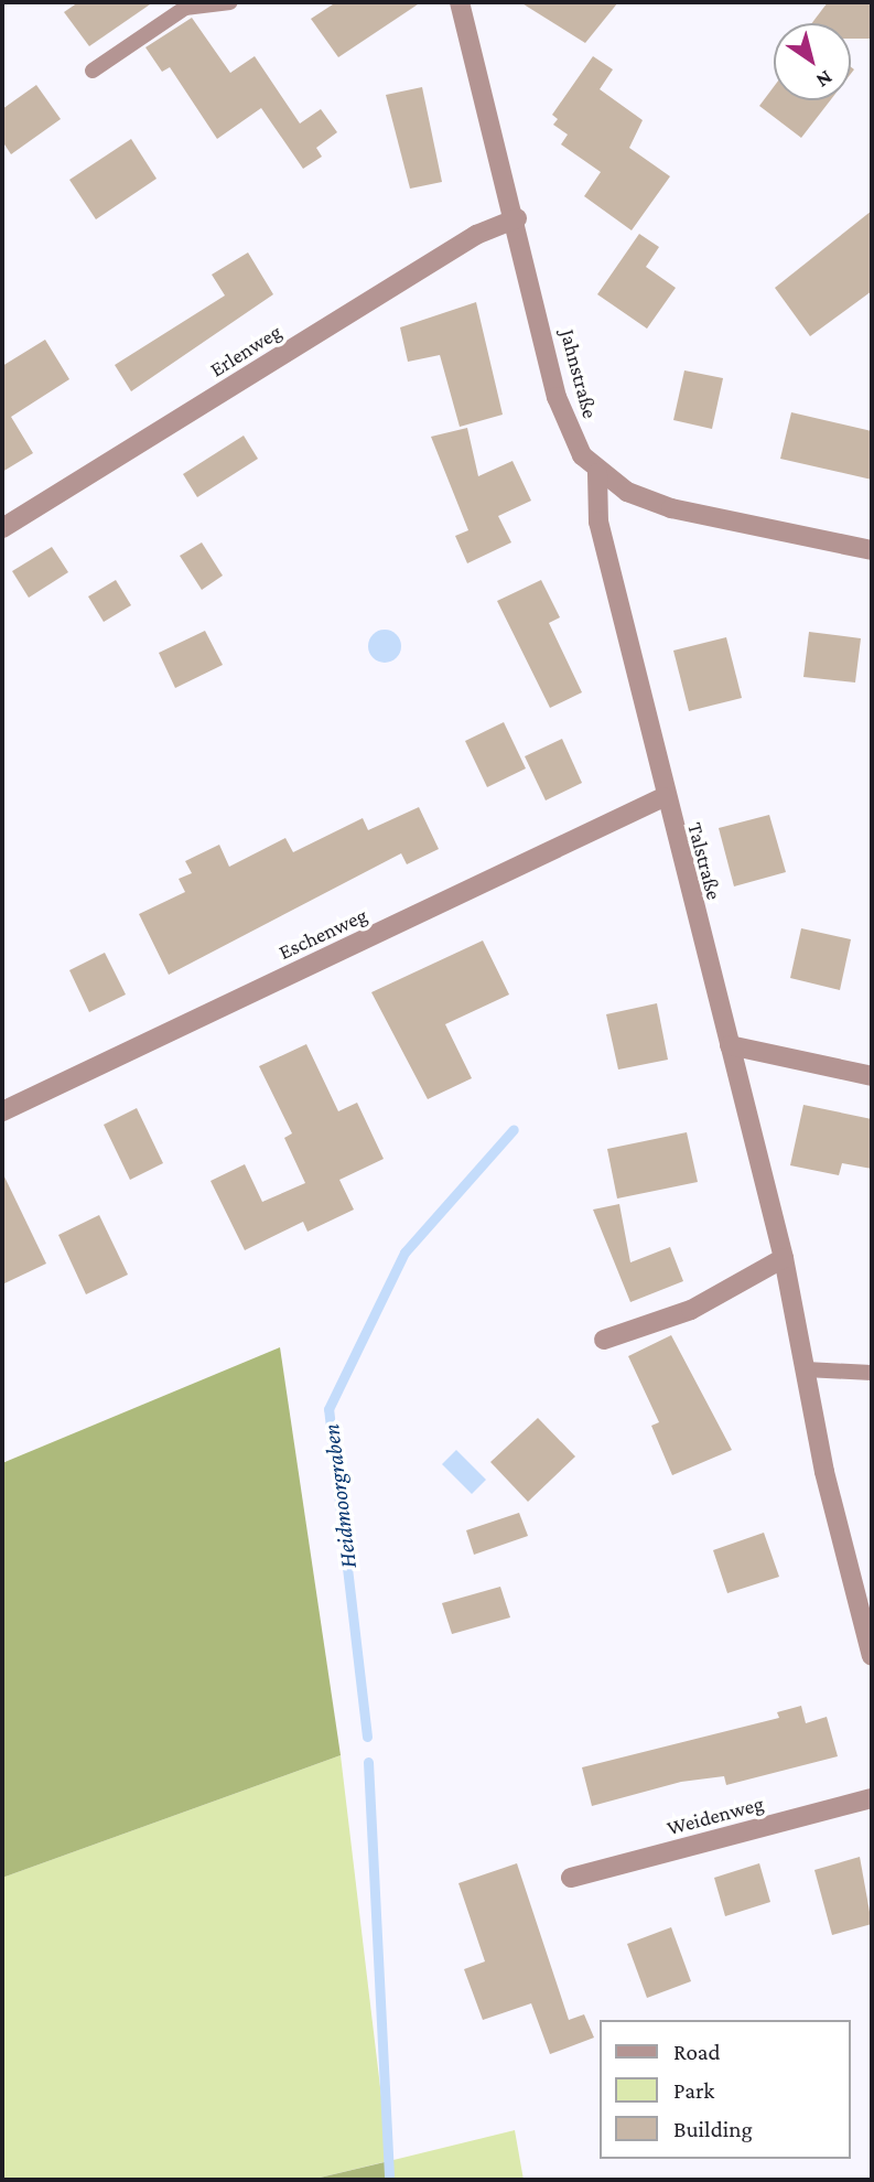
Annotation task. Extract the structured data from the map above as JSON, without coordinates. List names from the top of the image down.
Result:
{
  "streets": {
    "street": [
      "Erlenweg",
      "Jahnstraße",
      "Talstraße",
      "Eschenweg",
      "Weidenweg"
    ]
  },
  "crossings": [
    ["Erlenweg", "Jahnstraße"],
    ["Jahnstraße", "Talstraße"],
    ["Talstraße", "Eschenweg"]
  ],
  "water": ["Heidmoorgraben"],
  "legend": ["Road", "Park", "Building"],
  "north": "bottom right"
}
